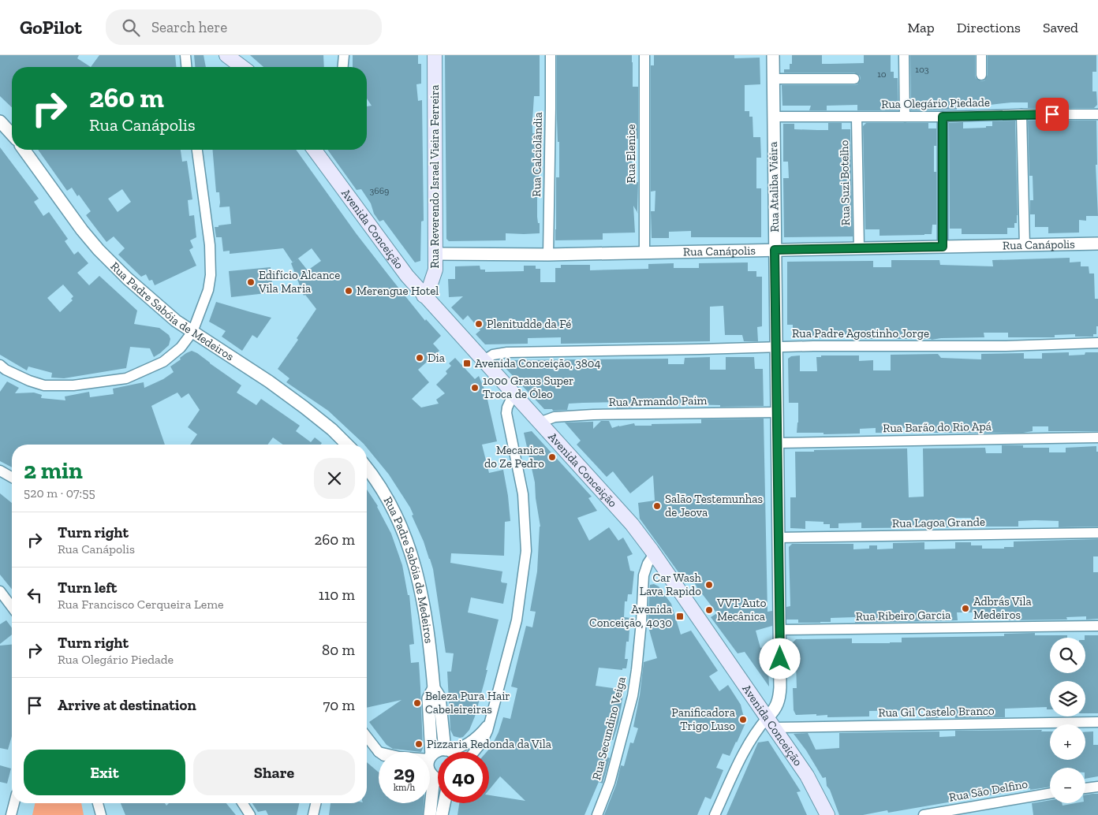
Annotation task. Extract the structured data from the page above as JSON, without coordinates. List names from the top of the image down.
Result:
{
  "streets": {
    "main road": ["Rua Reverendo Israel Vieira Ferreira", "Avenida Conceição"],
    "street": [
      "Rua Olegário Piedade",
      "Rua Elenice",
      "Rua Calciolândia",
      "Rua Suzi Botelho",
      "Rua Ataliba Viêira",
      "Rua Canápolis",
      "Rua Padre Sabóia de Medeiros",
      "Rua Padre Agostinho Jorge",
      "Rua Armando Paim",
      "Rua Barão do Rio Apá",
      "Rua Lagoa Grande",
      "Rua Ribeiro Garcia",
      "Rua Gil Castelo Branco",
      "Rua Secundino Veiga",
      "Rua São Delfino"
    ]
  },
  "crossings": [
    ["Rua Olegário Piedade", "Rua Suzi Botelho"],
    ["Rua Olegário Piedade", "Rua Ataliba Viêira"],
    ["Rua Elenice", "Rua Canápolis"],
    ["Rua Calciolândia", "Rua Canápolis"],
    ["Rua Reverendo Israel Vieira Ferreira", "Avenida Conceição"],
    ["Rua Reverendo Israel Vieira Ferreira", "Rua Canápolis"],
    ["Rua Suzi Botelho", "Rua Canápolis"],
    ["Rua Ataliba Viêira", "Avenida Conceição"],
    ["Rua Ataliba Viêira", "Rua Canápolis"],
    ["Rua Ataliba Viêira", "Rua Padre Agostinho Jorge"],
    ["Rua Ataliba Viêira", "Rua Armando Paim"],
    ["Rua Ataliba Viêira", "Rua Barão do Rio Apá"],
    ["Rua Ataliba Viêira", "Rua Lagoa Grande"],
    ["Rua Ataliba Viêira", "Rua Ribeiro Garcia"],
    ["Rua Ataliba Viêira", "Rua Gil Castelo Branco"],
    ["Avenida Conceição", "Rua Padre Agostinho Jorge"],
    ["Avenida Conceição", "Rua Armando Paim"],
    ["Avenida Conceição", "Rua Gil Castelo Branco"],
    ["Avenida Conceição", "Rua Secundino Veiga"]
  ],
  "places": {
    "other": [
      "Edifício Alcance Vila Maria",
      "Merengue Hotel",
      "Plenitudde da Fé",
      "Dia",
      "1000 Graus Super Troca de Óleo",
      "Mecanica do Ze Pedro",
      "Salão Testemunhas de Jeova",
      "Car Wash Lava Rapido",
      "Adbrás Vila Medeiros",
      "VVT Auto Mecânica",
      "Beleza Pura Hair Cabeleireiras",
      "Panificadora Trigo Luso",
      "Pizzaria Redonda da Vila"
    ],
    "transit": ["Avenida Conceição, 3804", "Avenida Conceição, 4030"]
  },
  "house_numbers": ["103", "10", "3669"],
  "page": {
    "header": "GoPilot",
    "search": "Search here",
    "nav": ["Map", "Directions", "Saved"],
    "turn": ["260 m", "Rua Canápolis"],
    "heading": ["2 min", "520 m · 07:55"],
    "list": [
      {
        "name": "Turn right",
        "note": "Rua Canápolis",
        "value": "260 m"
      },
      {
        "name": "Turn left",
        "note": "Rua Francisco Cerqueira Leme",
        "value": "110 m"
      },
      {
        "name": "Turn right",
        "note": "Rua Olegário Piedade",
        "value": "80 m"
      },
      {
        "name": "Arrive at destination",
        "value": "70 m"
      }
    ],
    "map_buttons": ["+", "−"],
    "buttons": ["Exit", "Share"],
    "speed": "29 km/h",
    "limit": "40"
  }
}
